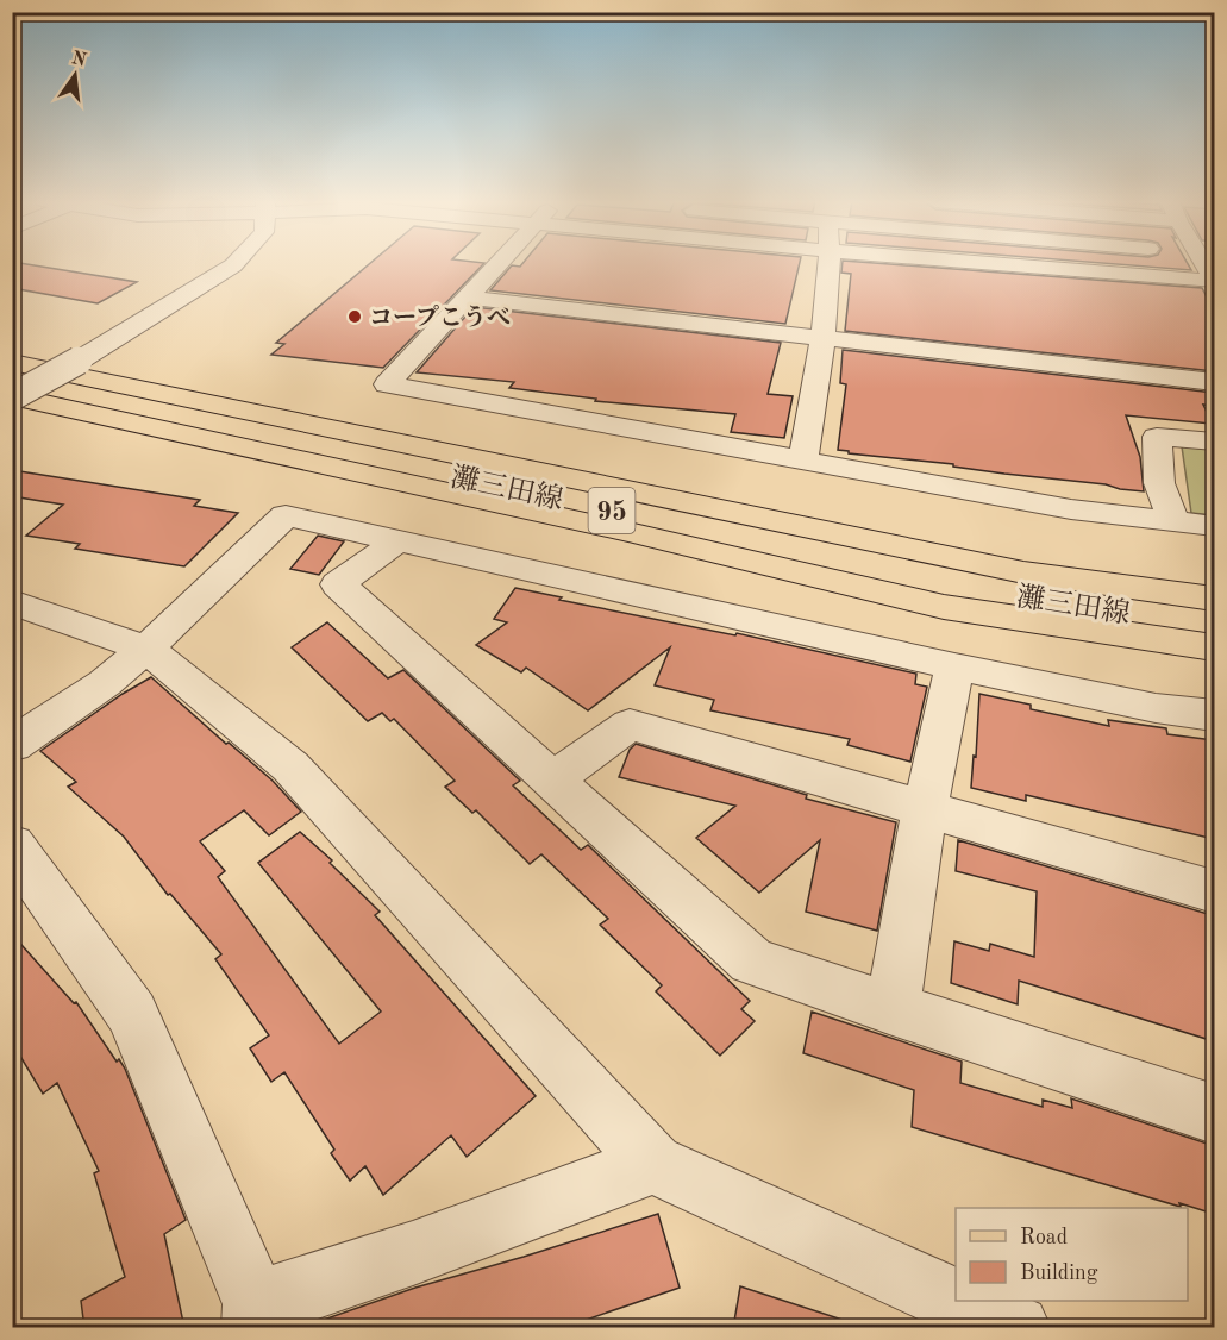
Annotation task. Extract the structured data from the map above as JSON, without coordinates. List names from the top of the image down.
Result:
{
  "streets": {
    "main road": ["灘三田線", "95"]
  },
  "crossings": [
    ["灘三田線", "95"]
  ],
  "places": ["コープこうべ"],
  "legend": ["Road", "Building"],
  "north": "top"
}
